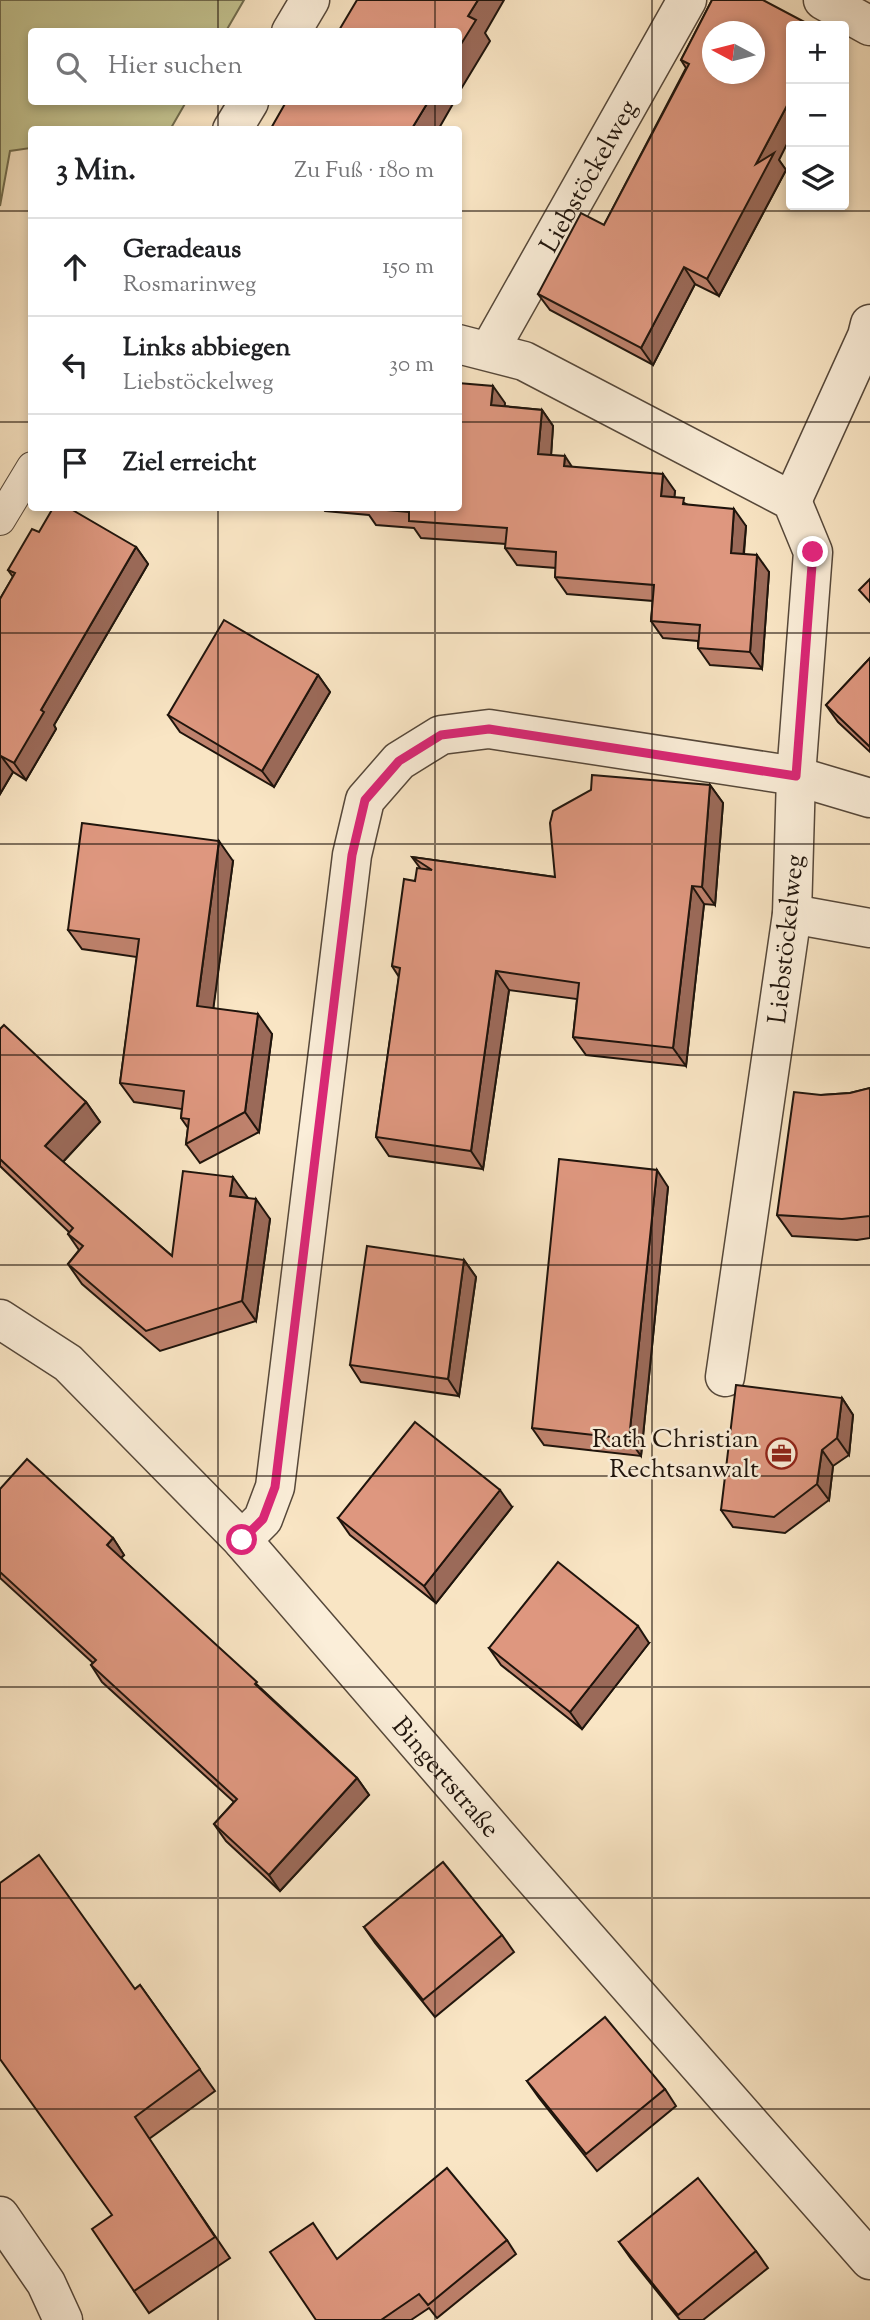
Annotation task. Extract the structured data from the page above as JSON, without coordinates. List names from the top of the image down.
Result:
{
  "streets": {
    "street": ["Liebstöckelweg", "Bingertstraße"]
  },
  "places": {
    "office": ["Rath Christian Rechtsanwalt"]
  },
  "north": "left",
  "page": {
    "map_buttons": ["+", "−"],
    "search": "Hier suchen",
    "heading": ["3 Min.", "Zu Fuß · 180 m"],
    "list": [
      ["Geradeaus", "Rosmarinweg", "150 m"],
      ["Links abbiegen", "Liebstöckelweg", "30 m"],
      "Ziel erreicht"
    ]
  }
}
